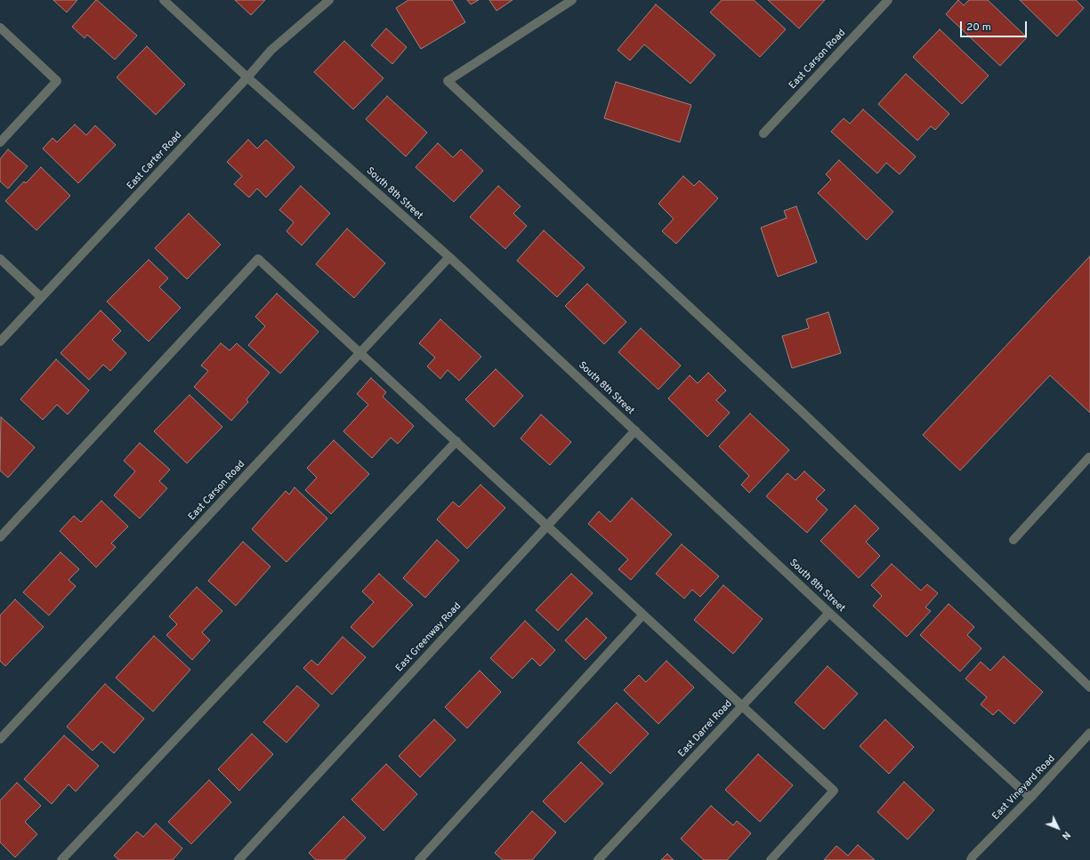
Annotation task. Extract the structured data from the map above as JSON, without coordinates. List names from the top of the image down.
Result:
{
  "streets": {
    "street": [
      "East Carson Road",
      "East Carter Road",
      "South 8th Street",
      "East Greenway Road",
      "East Darrel Road",
      "East Vineyard Road"
    ]
  },
  "crossings": [
    ["East Carson Road", "South 8th Street"],
    ["East Carter Road", "South 8th Street"],
    ["South 8th Street", "East Greenway Road"],
    ["South 8th Street", "East Darrel Road"],
    ["South 8th Street", "East Vineyard Road"]
  ],
  "scale_bar": "20 m",
  "north": "bottom right"
}
